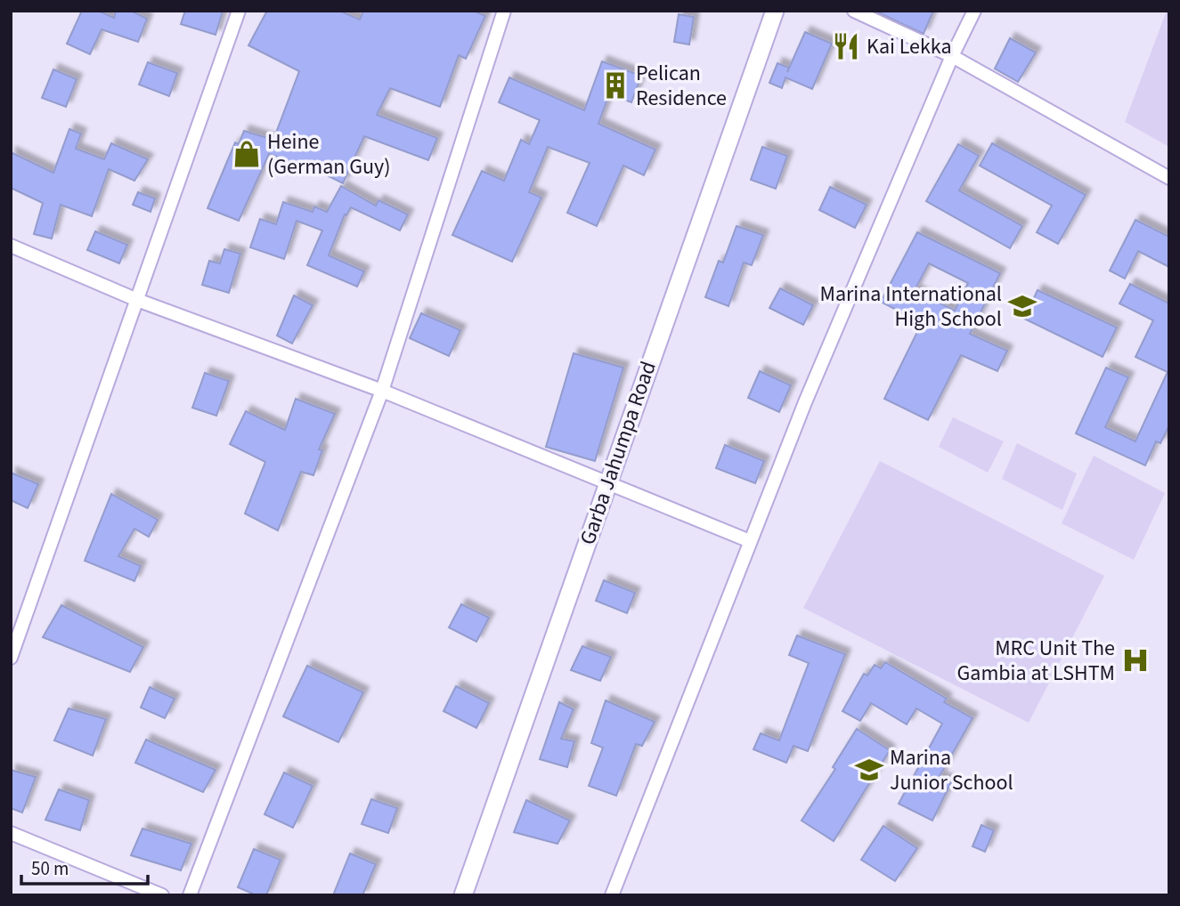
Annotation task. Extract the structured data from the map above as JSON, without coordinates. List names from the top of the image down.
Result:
{
  "streets": {
    "street": ["Garba Jahumpa Road"]
  },
  "places": {
    "restaurant": ["Kai Lekka"],
    "building": ["Pelican Residence"],
    "shop": ["Heine (German Guy)"],
    "school or university": ["Marina International High School", "Marina Junior School"],
    "hospital": ["MRC Unit The Gambia at LSHTM"]
  },
  "scale_bar": "50 m"
}
